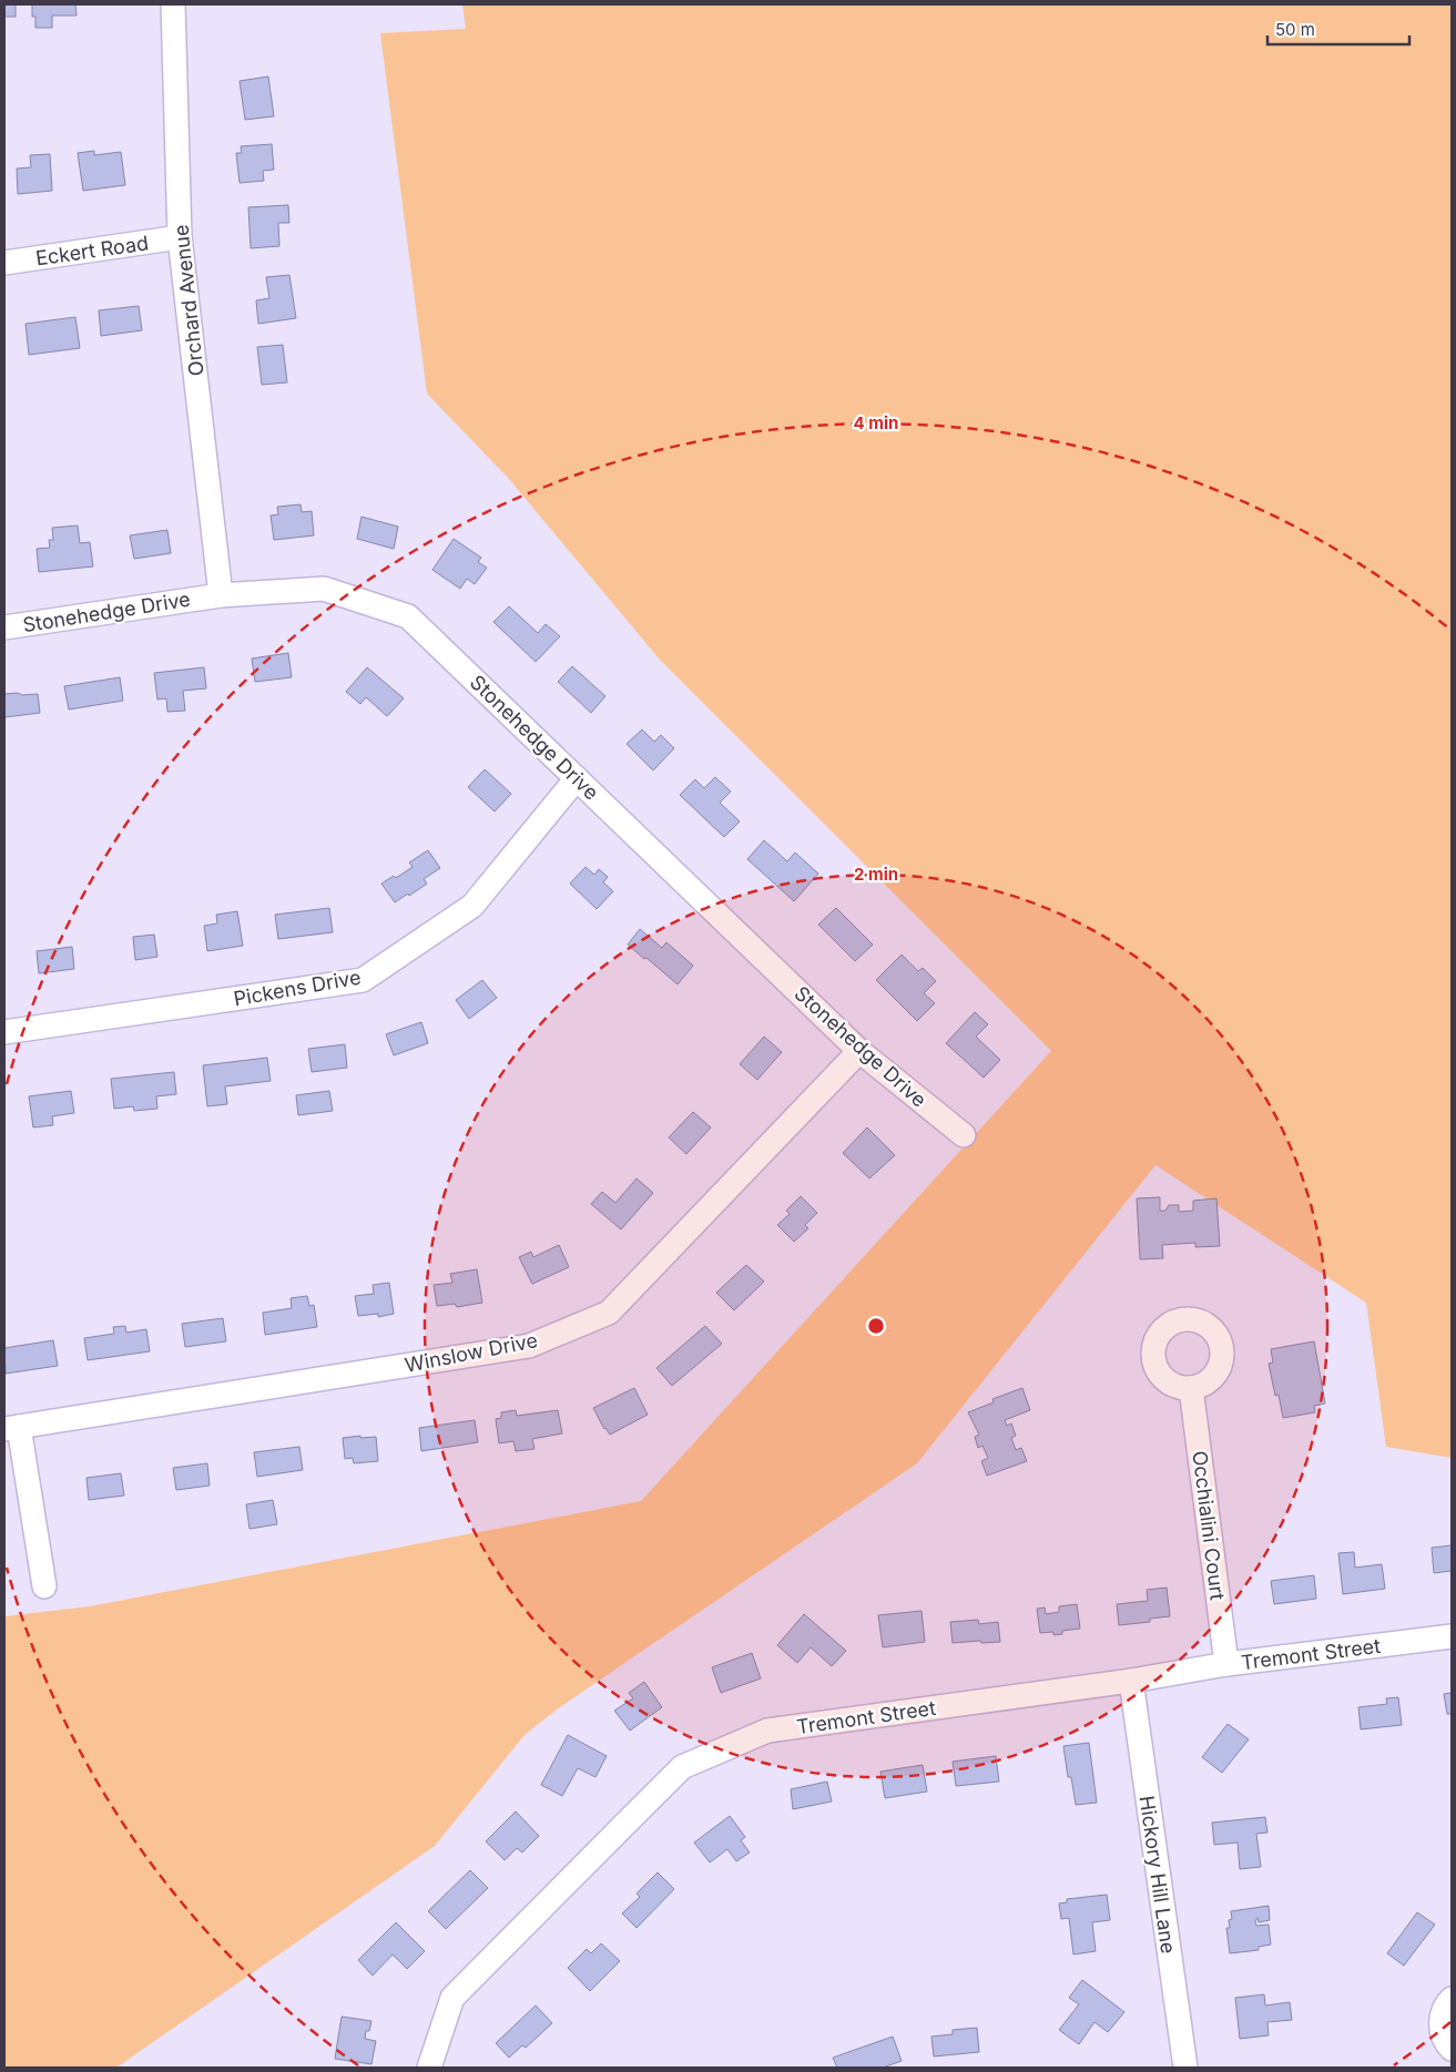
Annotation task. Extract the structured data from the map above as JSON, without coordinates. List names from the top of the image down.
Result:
{
  "streets": {
    "street": [
      "Eckert Road",
      "Orchard Avenue",
      "Stonehedge Drive",
      "Pickens Drive",
      "Winslow Drive",
      "Occhialini Court",
      "Tremont Street",
      "Hickory Hill Lane"
    ]
  },
  "crossings": [
    ["Eckert Road", "Orchard Avenue"],
    ["Orchard Avenue", "Stonehedge Drive"],
    ["Stonehedge Drive", "Pickens Drive"],
    ["Stonehedge Drive", "Winslow Drive"],
    ["Occhialini Court", "Tremont Street"],
    ["Tremont Street", "Hickory Hill Lane"]
  ],
  "scale_bar": "50 m",
  "rings": ["4 min", "2 min"]
}
